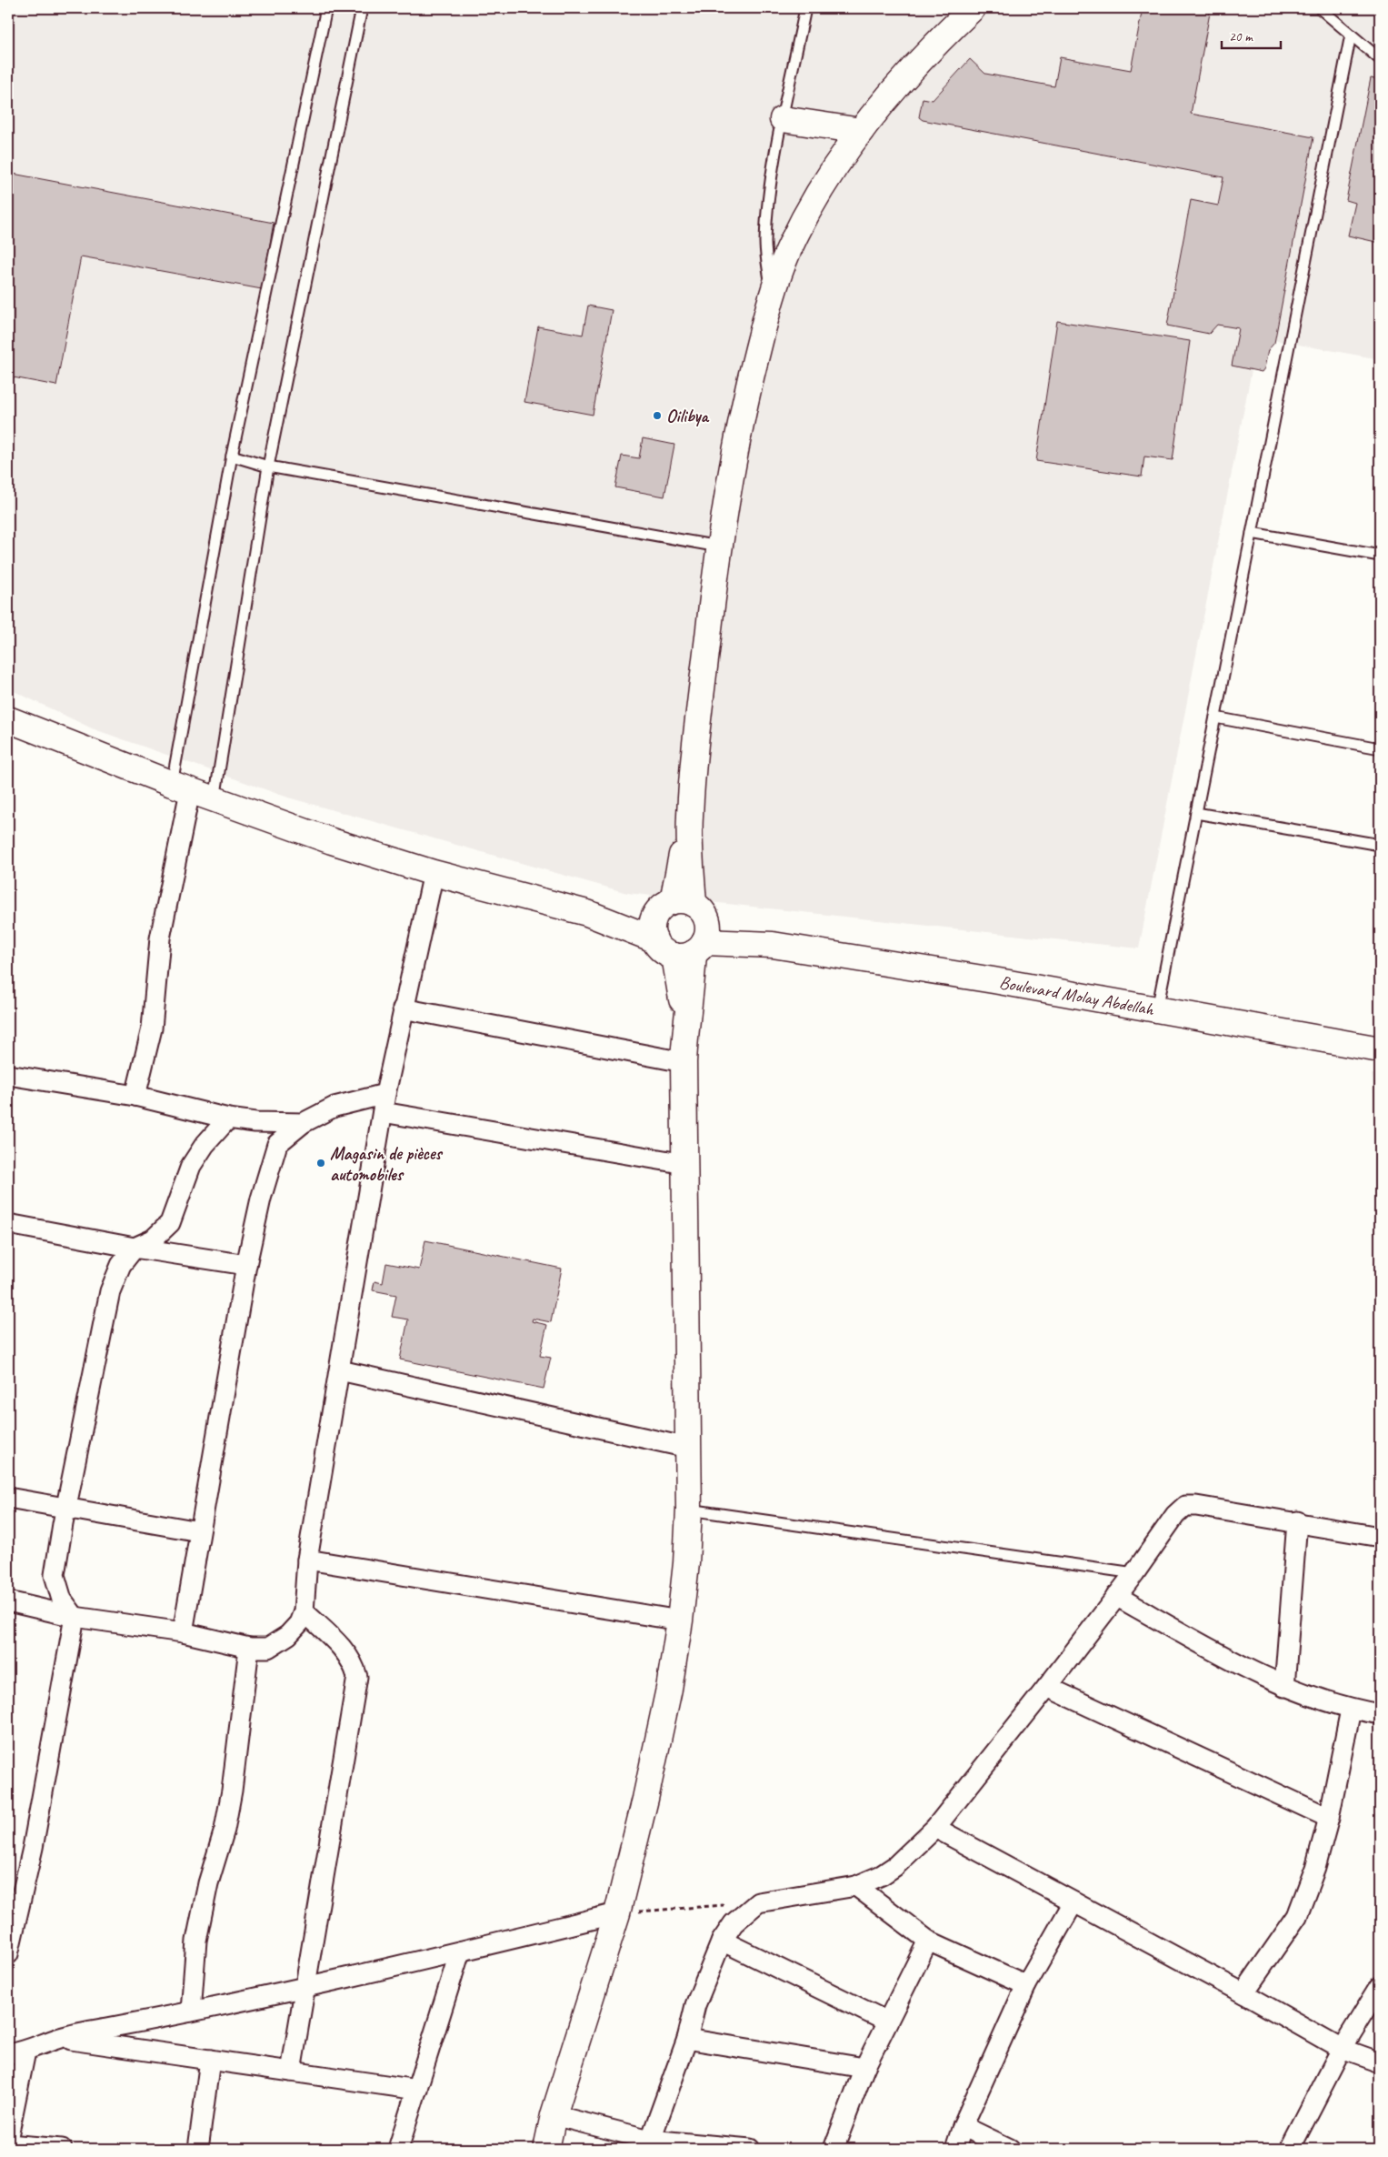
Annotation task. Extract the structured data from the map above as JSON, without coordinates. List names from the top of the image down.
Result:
{
  "streets": {
    "main road": ["Boulevard Molay Abdellah"]
  },
  "places": ["Oilibya", "Magasin de pièces automobiles"],
  "scale_bar": "20 m"
}
